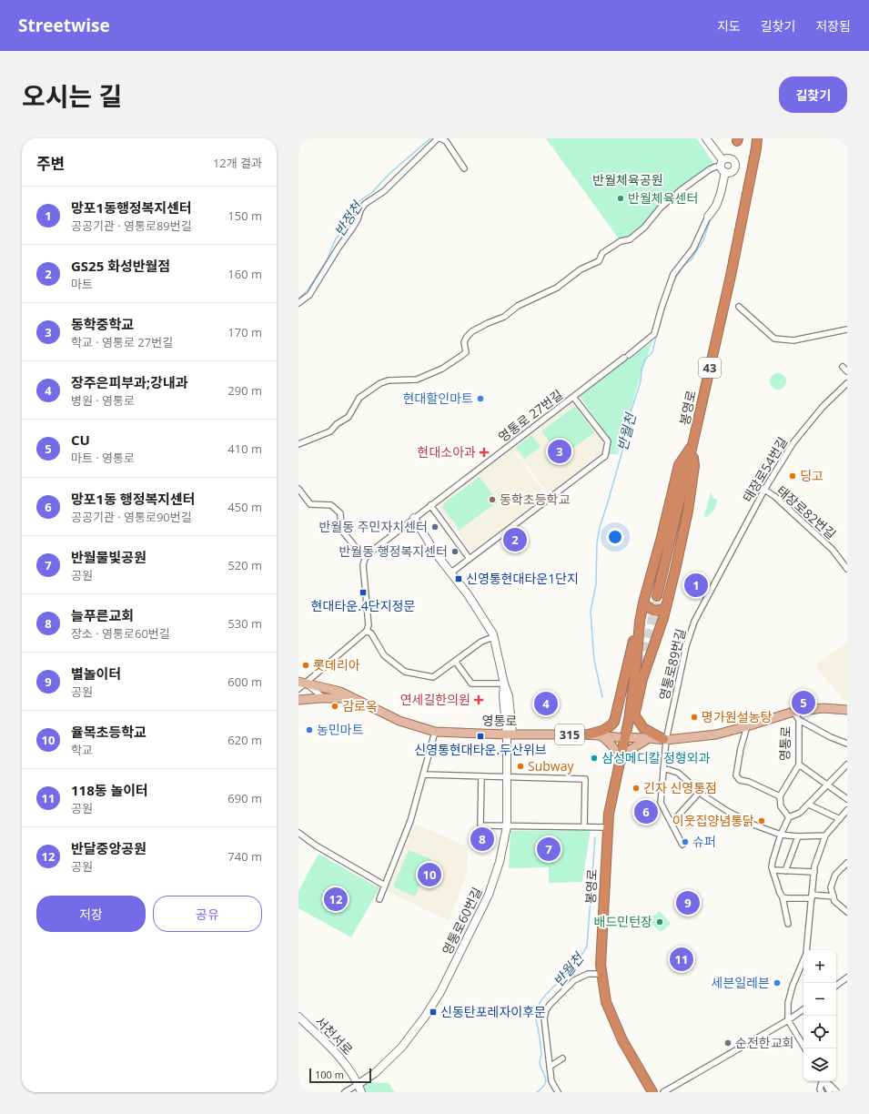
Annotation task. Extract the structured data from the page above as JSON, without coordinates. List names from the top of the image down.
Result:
{
  "streets": {
    "highway": ["43", "봉영로"],
    "main road": ["영통로", "315"],
    "street": [
      "영통로 27번길",
      "태장로54번길",
      "태장로82번길",
      "영통로89번길",
      "영통로60번길",
      "서천서로"
    ]
  },
  "crossings": [
    ["봉영로", "영통로"],
    ["태장로54번길", "태장로82번길"],
    ["태장로54번길", "영통로89번길"],
    ["영통로89번길", "영통로"],
    ["영통로", "영통로60번길"],
    ["영통로60번길", "서천서로"]
  ],
  "water": ["반정천", "반월천"],
  "parks": ["반월체육공원"],
  "places": {
    "other": [
      "반월체육센터",
      "현대할인마트",
      "딩고",
      "동학초등학교",
      "반월동 주민자치센터",
      "반월동 행정복지센터",
      "롯데리아",
      "감로옥",
      "명가원설농탕",
      "농민마트",
      "삼성메디칼 정형외과",
      "Subway",
      "긴자 신영통점",
      "이웃집양념통닭",
      "슈퍼",
      "배드민턴장",
      "세븐일레븐",
      "순전한교회"
    ],
    "health": ["현대소아과", "연세길한의원"],
    "transit": [
      "신영통현대타운1단지",
      "현대타운.4단지정문",
      "신영통현대타운.두산위브",
      "신동탄포레자이후문"
    ]
  },
  "scale_bar": "100 m",
  "page": {
    "header": "Streetwise",
    "nav": ["지도", "길찾기", "저장됨"],
    "title": "오시는 길",
    "buttons": [
      "길찾기",
      ["저장", "공유"]
    ],
    "heading": ["주변", "12개 결과"],
    "list": [
      {
        "mark": "1",
        "name": "망포1동행정복지센터",
        "note": "공공기관 · 영통로89번길",
        "value": "150 m"
      },
      {
        "mark": "2",
        "name": "GS25 화성반월점",
        "note": "마트",
        "value": "160 m"
      },
      {
        "mark": "3",
        "name": "동학중학교",
        "note": "학교 · 영통로 27번길",
        "value": "170 m"
      },
      {
        "mark": "4",
        "name": "장주은피부과;강내과",
        "note": "병원 · 영통로",
        "value": "290 m"
      },
      {
        "mark": "5",
        "name": "CU",
        "note": "마트 · 영통로",
        "value": "410 m"
      },
      {
        "mark": "6",
        "name": "망포1동 행정복지센터",
        "note": "공공기관 · 영통로90번길",
        "value": "450 m"
      },
      {
        "mark": "7",
        "name": "반월물빛공원",
        "note": "공원",
        "value": "520 m"
      },
      {
        "mark": "8",
        "name": "늘푸른교회",
        "note": "장소 · 영통로60번길",
        "value": "530 m"
      },
      {
        "mark": "9",
        "name": "별놀이터",
        "note": "공원",
        "value": "600 m"
      },
      {
        "mark": "10",
        "name": "율목초등학교",
        "note": "학교",
        "value": "620 m"
      },
      {
        "mark": "11",
        "name": "118동 놀이터",
        "note": "공원",
        "value": "690 m"
      },
      {
        "mark": "12",
        "name": "반달중앙공원",
        "note": "공원",
        "value": "740 m"
      }
    ],
    "pins": [
      "3",
      "2",
      "1",
      "5",
      "4",
      "6",
      "8",
      "7",
      "10",
      "12",
      "9",
      "11"
    ],
    "map_buttons": ["+", "−"],
    "scale": "100 m"
  }
}
